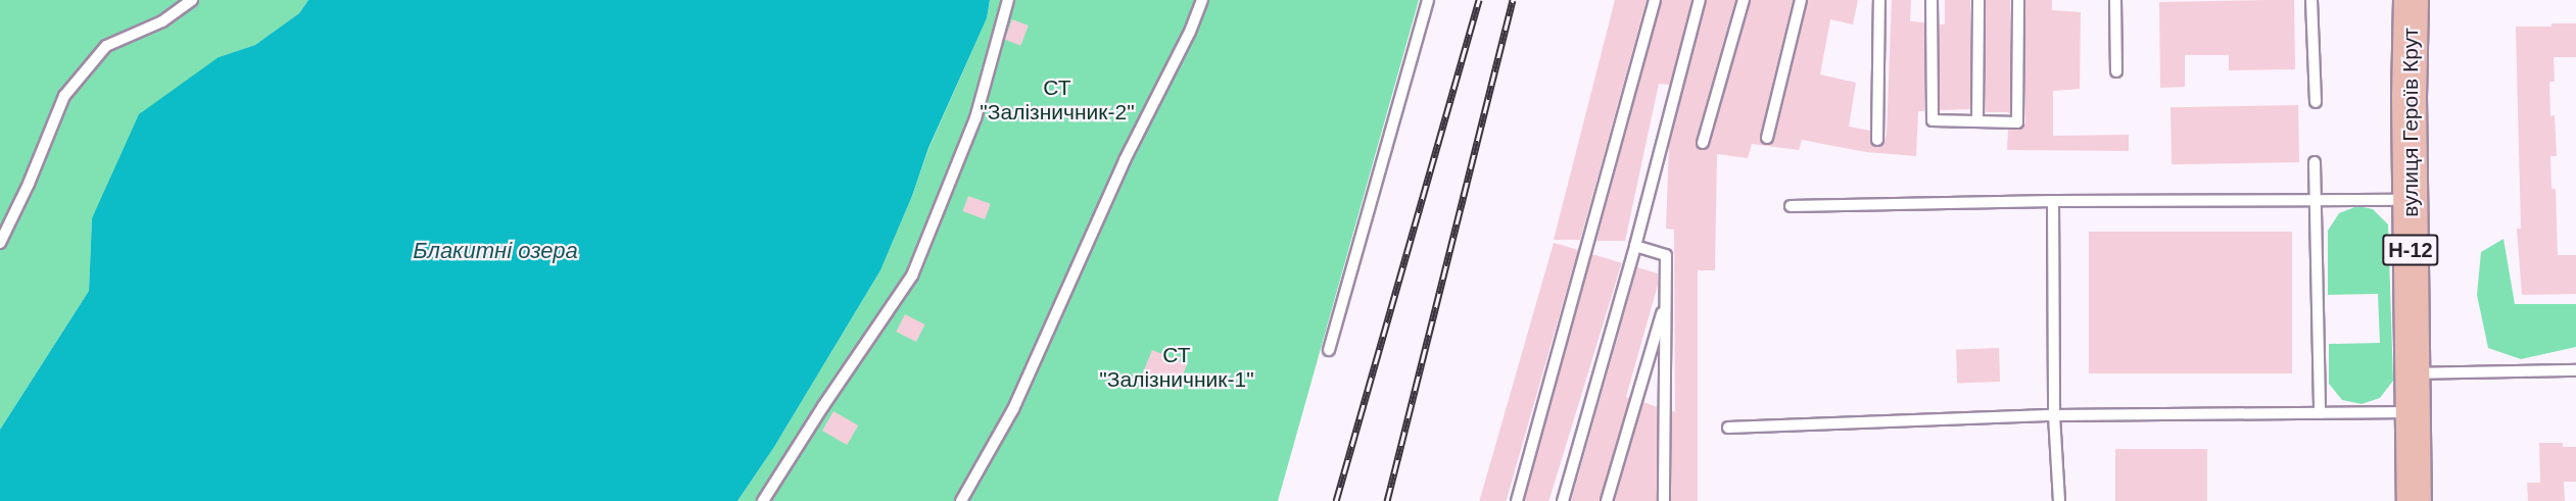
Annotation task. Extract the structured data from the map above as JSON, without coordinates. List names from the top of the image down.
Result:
{
  "streets": {
    "main road": ["вулиця Героїв Крут", "Н-12"]
  },
  "water": ["Блакитні озера"],
  "parks": ["СТ \"Залізничник-2\"", "СТ \"Залізничник-1\""]
}
